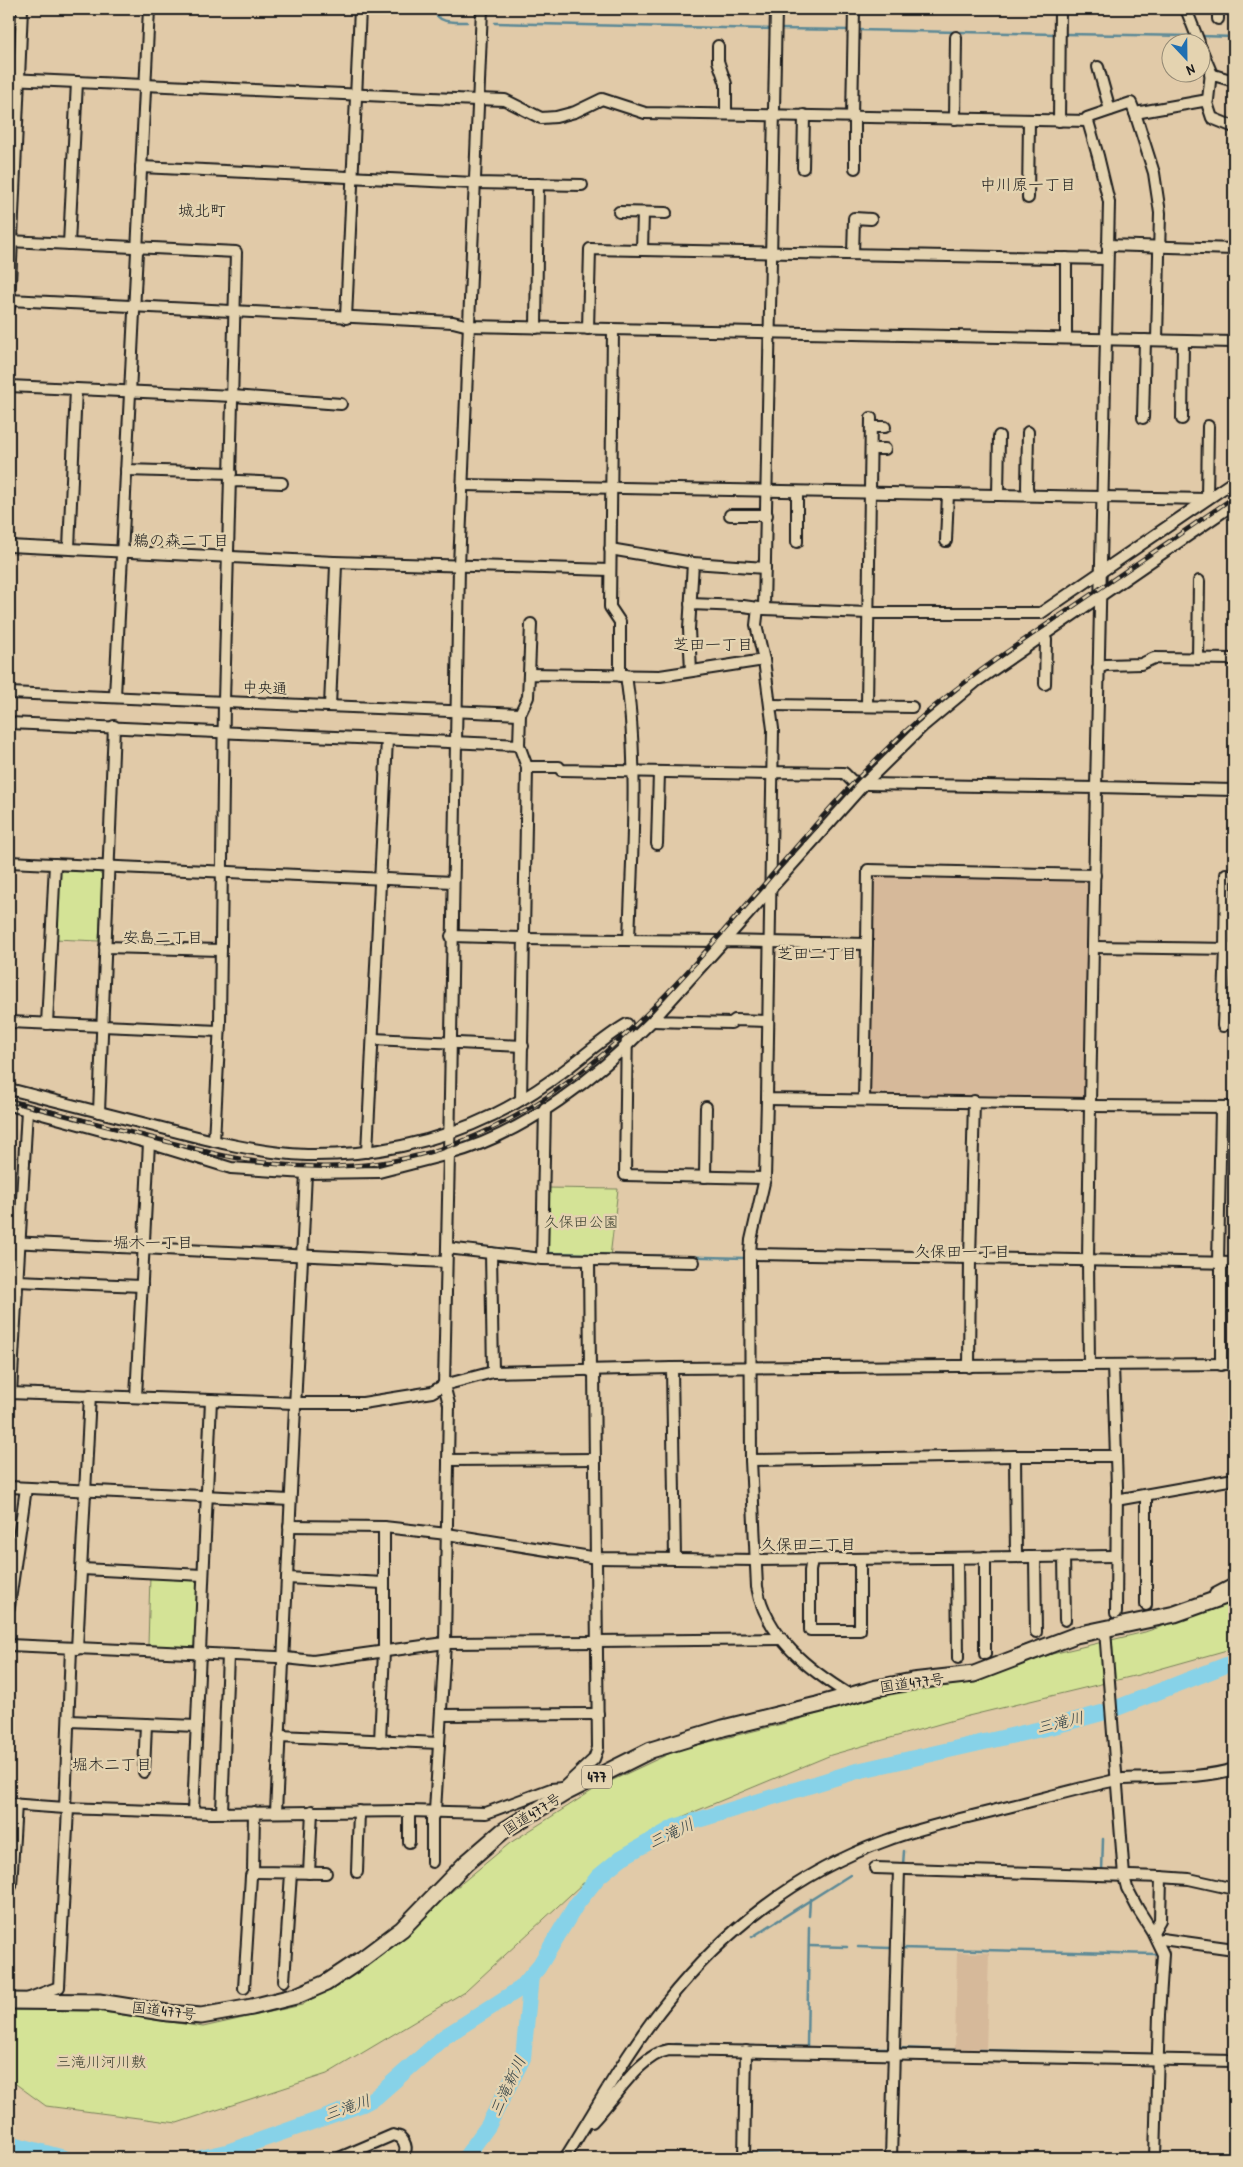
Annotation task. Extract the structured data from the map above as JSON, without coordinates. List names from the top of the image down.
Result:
{
  "streets": {
    "highway": ["国道477号", "477"],
    "street": ["中央通"]
  },
  "districts": [
    "中川原一丁目",
    "城北町",
    "鵜の森二丁目",
    "芝田一丁目",
    "安島二丁目",
    "芝田二丁目",
    "堀木一丁目",
    "久保田一丁目",
    "久保田二丁目",
    "堀木二丁目"
  ],
  "water": ["三滝川", "三滝新川"],
  "parks": ["久保田公園", "三滝川河川敷"],
  "north": "bottom"
}
